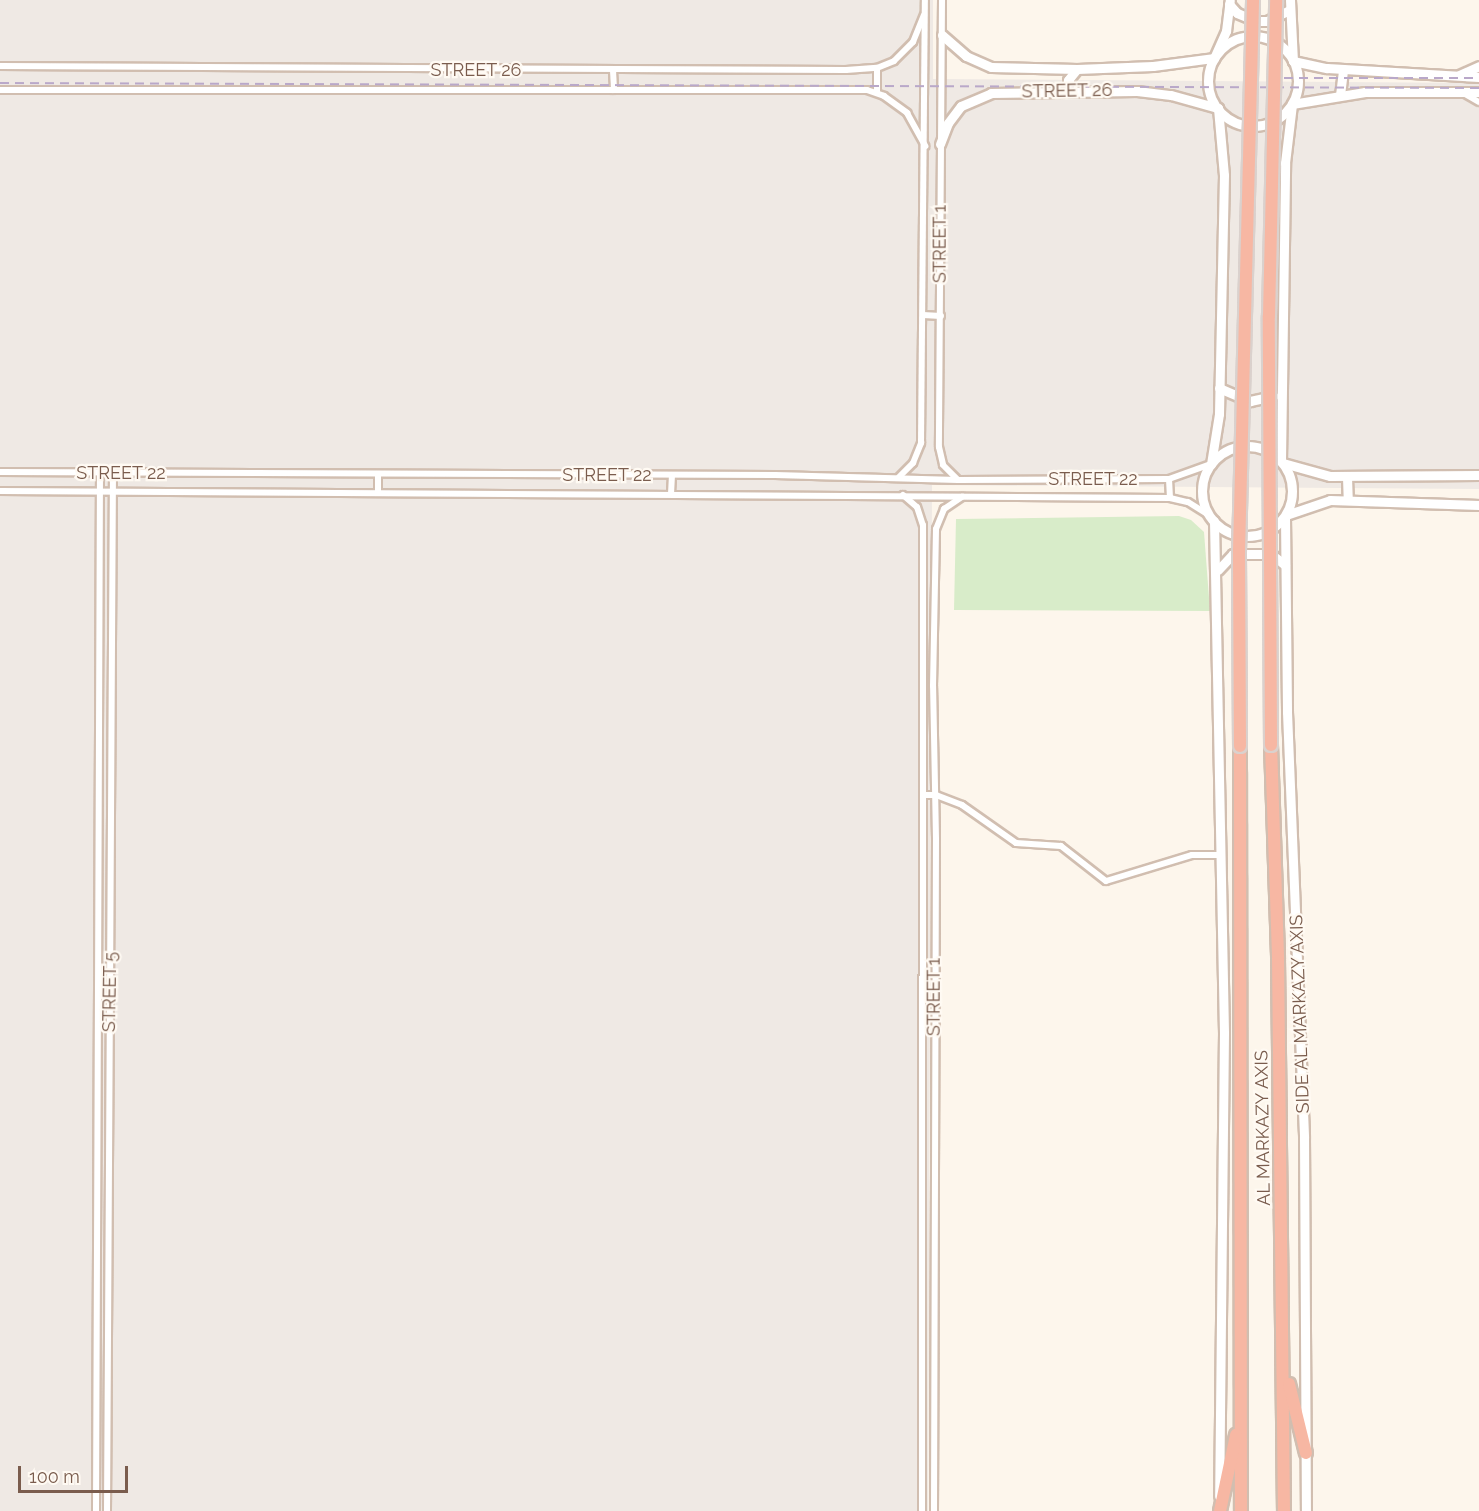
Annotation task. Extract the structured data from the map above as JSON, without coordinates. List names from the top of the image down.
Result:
{
  "streets": {
    "highway": ["AL MARKAZY AXIS"],
    "main road": ["STREET 26", "SIDE AL MARKAZY AXIS"],
    "street": ["STREET 1", "STREET 22", "STREET 5"]
  },
  "crossings": [
    ["STREET 26", "STREET 1"],
    ["STREET 1", "STREET 22"],
    ["STREET 22", "STREET 5"],
    ["STREET 22", "SIDE AL MARKAZY AXIS"]
  ],
  "scale_bar": "100 m"
}
